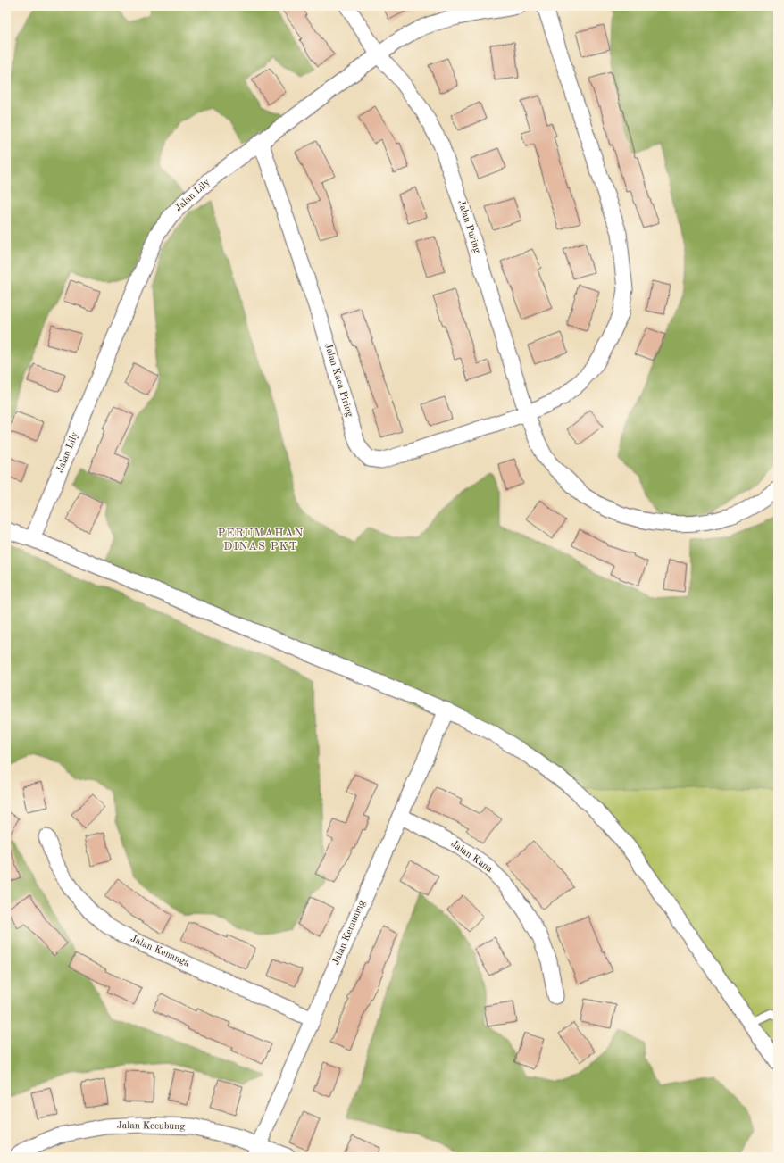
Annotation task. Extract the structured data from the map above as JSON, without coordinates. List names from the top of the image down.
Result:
{
  "streets": {
    "street": [
      "Jalan Lily",
      "Jalan Puring",
      "Jalan Kaca Piring",
      "Jalan Kana",
      "Jalan Kemuning",
      "Jalan Kenanga",
      "Jalan Kecubung"
    ]
  },
  "crossings": [
    ["Jalan Lily", "Jalan Puring"],
    ["Jalan Lily", "Jalan Kaca Piring"],
    ["Jalan Puring", "Jalan Kaca Piring"],
    ["Jalan Kana", "Jalan Kemuning"],
    ["Jalan Kemuning", "Jalan Kenanga"],
    ["Jalan Kemuning", "Jalan Kecubung"]
  ],
  "districts": ["PERUMAHAN DINAS PKT"]
}
